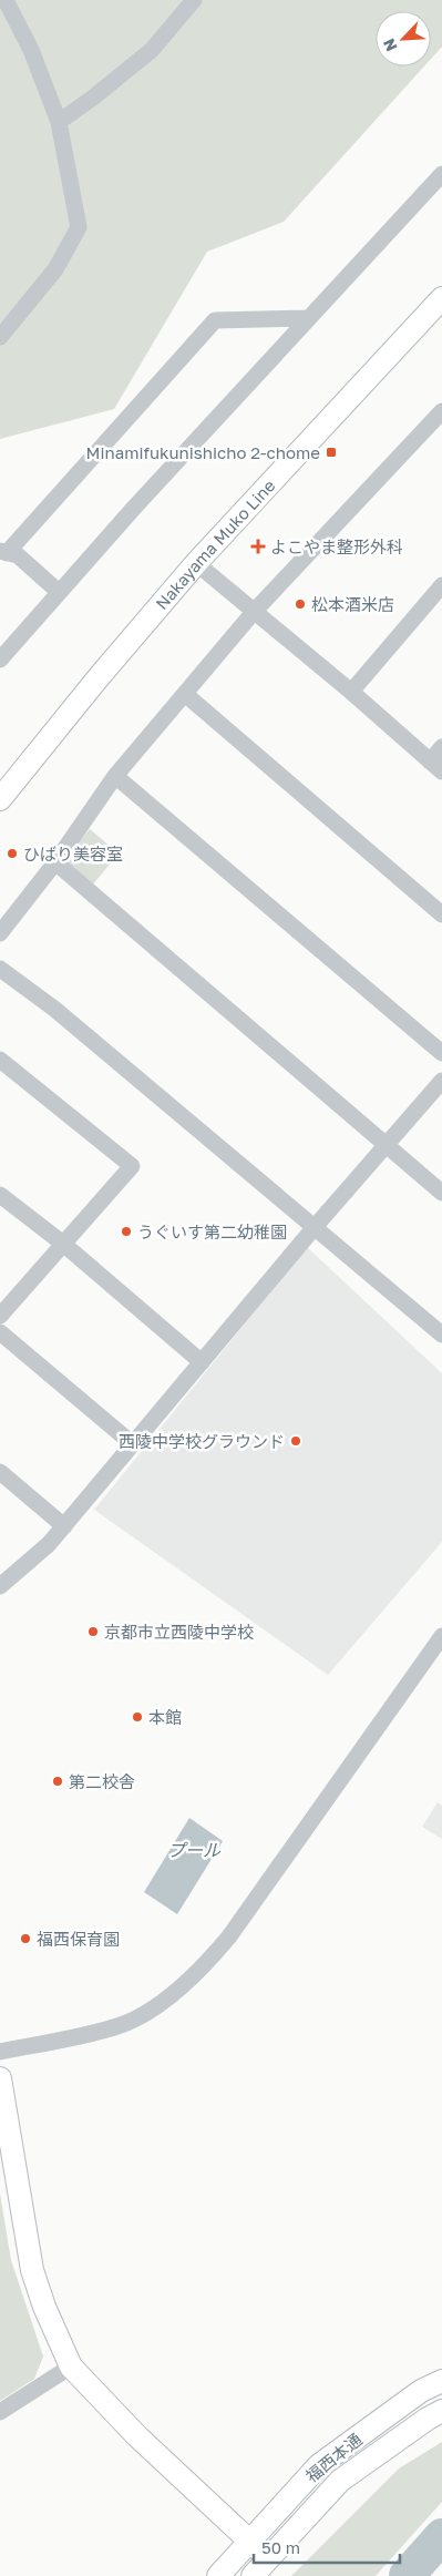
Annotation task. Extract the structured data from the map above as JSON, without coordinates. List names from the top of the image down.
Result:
{
  "streets": {
    "street": ["Nakayama Muko Line", "福西本通"]
  },
  "water": ["プール"],
  "places": {
    "transit": ["Minamifukunishicho 2-chome"],
    "health": ["よこやま整形外科"],
    "other": [
      "松本酒米店",
      "ひばり美容室",
      "うぐいす第二幼稚園",
      "西陵中学校グラウンド",
      "京都市立西陵中学校",
      "本館",
      "第二校舎",
      "福西保育園"
    ]
  },
  "scale_bar": "50 m",
  "north": "bottom left"
}
